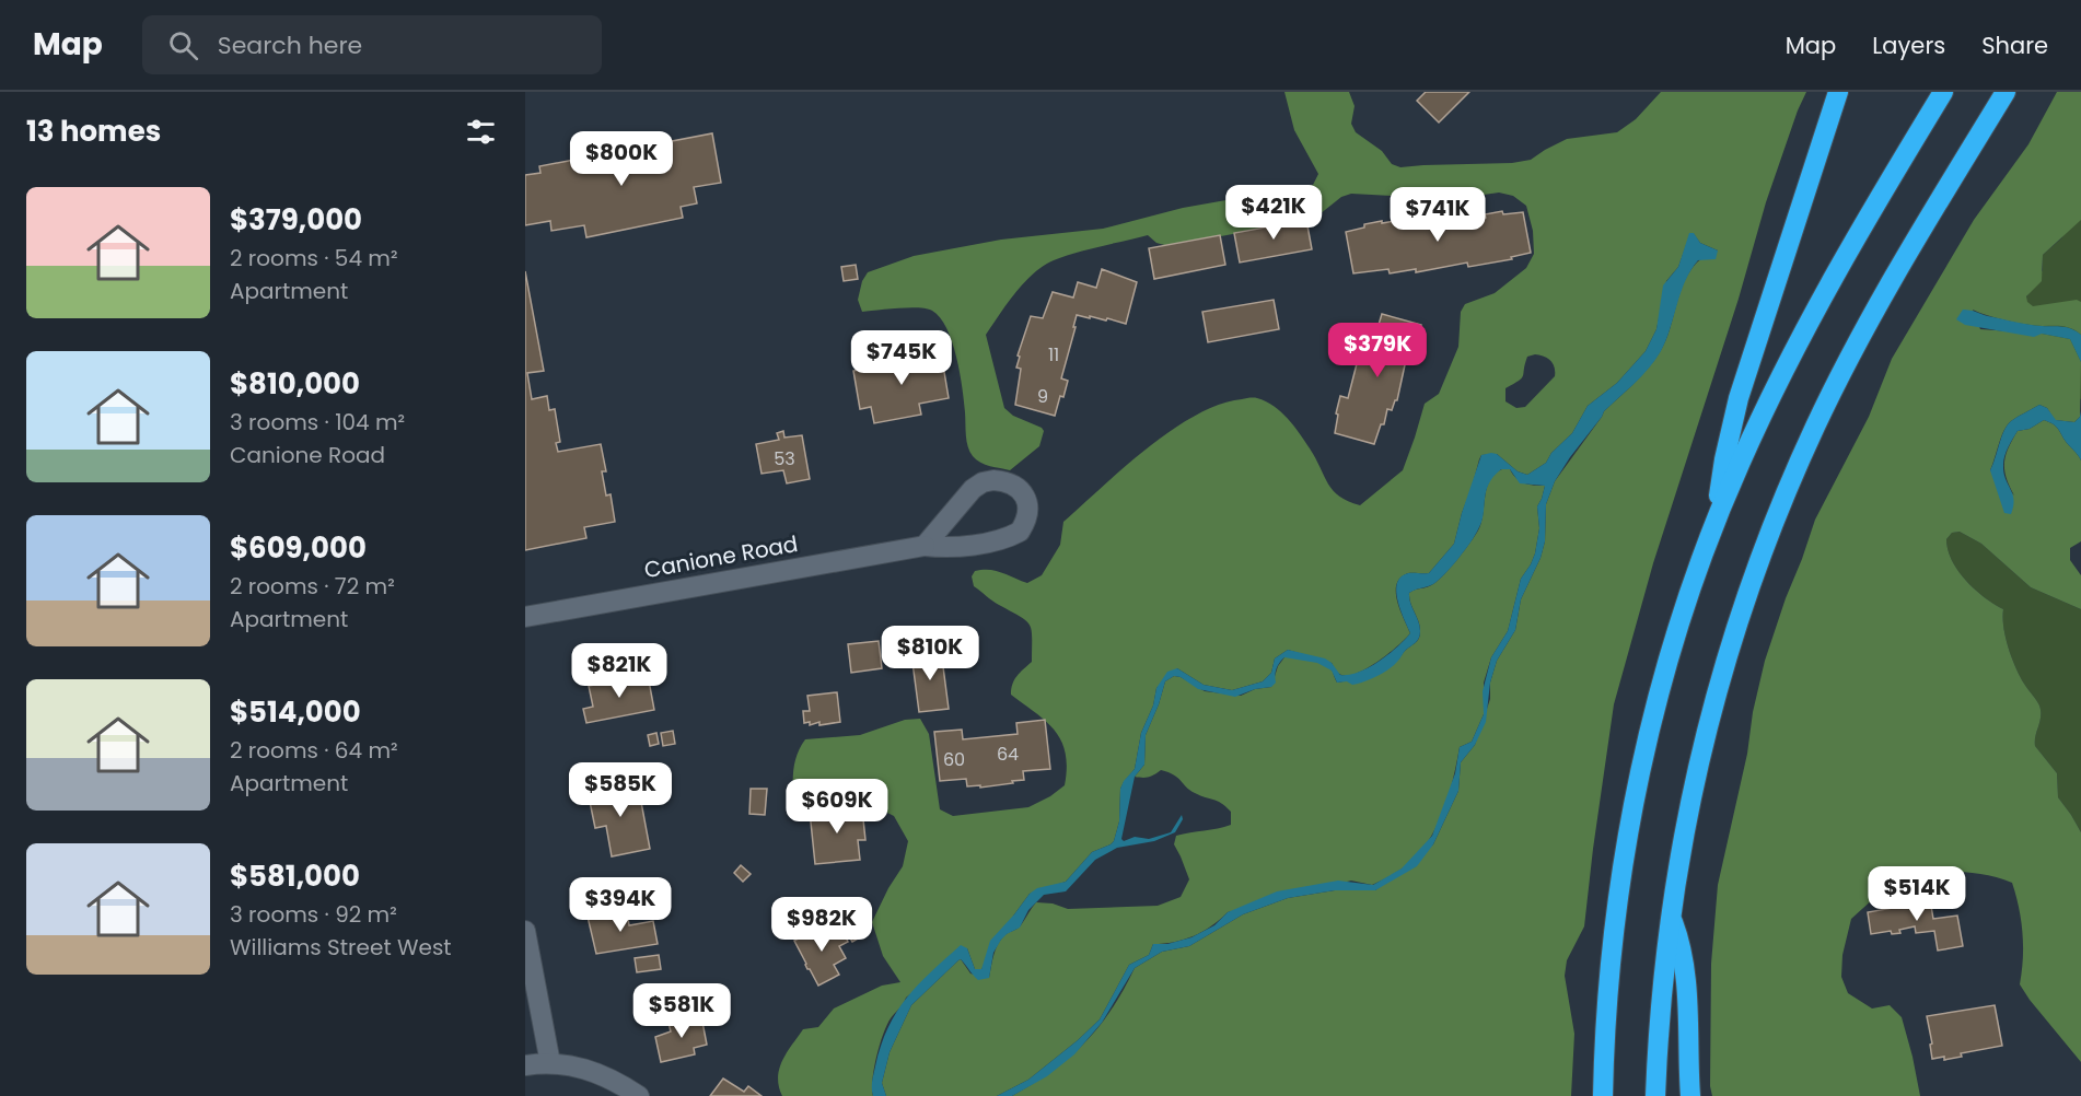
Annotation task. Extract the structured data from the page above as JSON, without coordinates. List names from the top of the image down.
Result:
{
  "streets": {
    "street": ["Canione Road"]
  },
  "house_numbers": [
    "11",
    "9",
    "53",
    "64",
    "60"
  ],
  "page": {
    "header": "Map",
    "search": "Search here",
    "nav": ["Map", "Layers", "Share"],
    "heading": "13 homes",
    "price": [
      "$800K",
      "$421K",
      "$741K",
      "$379K",
      "$745K",
      "$810K",
      "$821K",
      "$585K",
      "$609K",
      "$514K",
      "$394K",
      "$982K",
      "$581K"
    ],
    "list": [
      {
        "name": "$379,000",
        "note": "2 rooms · 54 m² · Apartment"
      },
      {
        "name": "$810,000",
        "note": "3 rooms · 104 m² · Canione Road"
      },
      {
        "name": "$609,000",
        "note": "2 rooms · 72 m² · Apartment"
      },
      {
        "name": "$514,000",
        "note": "2 rooms · 64 m² · Apartment"
      },
      {
        "name": "$581,000",
        "note": "3 rooms · 92 m² · Williams Street West"
      }
    ]
  }
}
